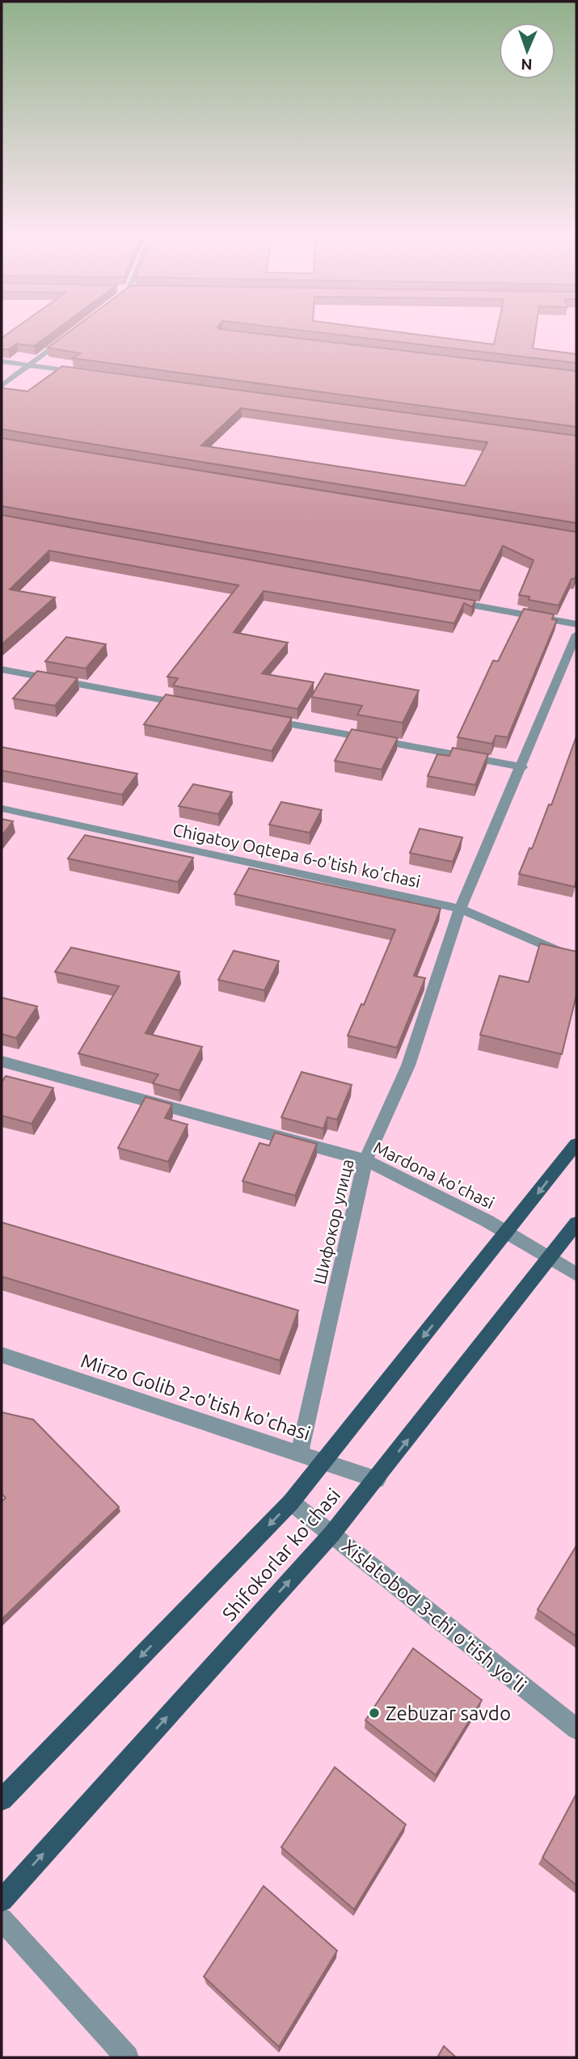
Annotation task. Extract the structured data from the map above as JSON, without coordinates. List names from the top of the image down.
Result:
{
  "streets": {
    "main road": ["Shifokorlar ko'chasi"],
    "street": [
      "Chigatoy Oqtepa 6-o'tish ko'chasi",
      "Mardona ko'chasi",
      "Шифокор улица",
      "Mirzo Golib 2-o'tish ko'chasi",
      "Xislatobod 3-chi o'tish yo'li"
    ]
  },
  "crossings": [
    ["Chigatoy Oqtepa 6-o'tish ko'chasi", "Шифокор улица"],
    ["Mardona ko'chasi", "Шифокор улица"],
    ["Mardona ko'chasi", "Shifokorlar ko'chasi"],
    ["Шифокор улица", "Mirzo Golib 2-o'tish ko'chasi"],
    ["Mirzo Golib 2-o'tish ko'chasi", "Shifokorlar ko'chasi"],
    ["Shifokorlar ko'chasi", "Xislatobod 3-chi o'tish yo'li"]
  ],
  "places": ["Zebuzar savdo"],
  "north": "bottom"
}
